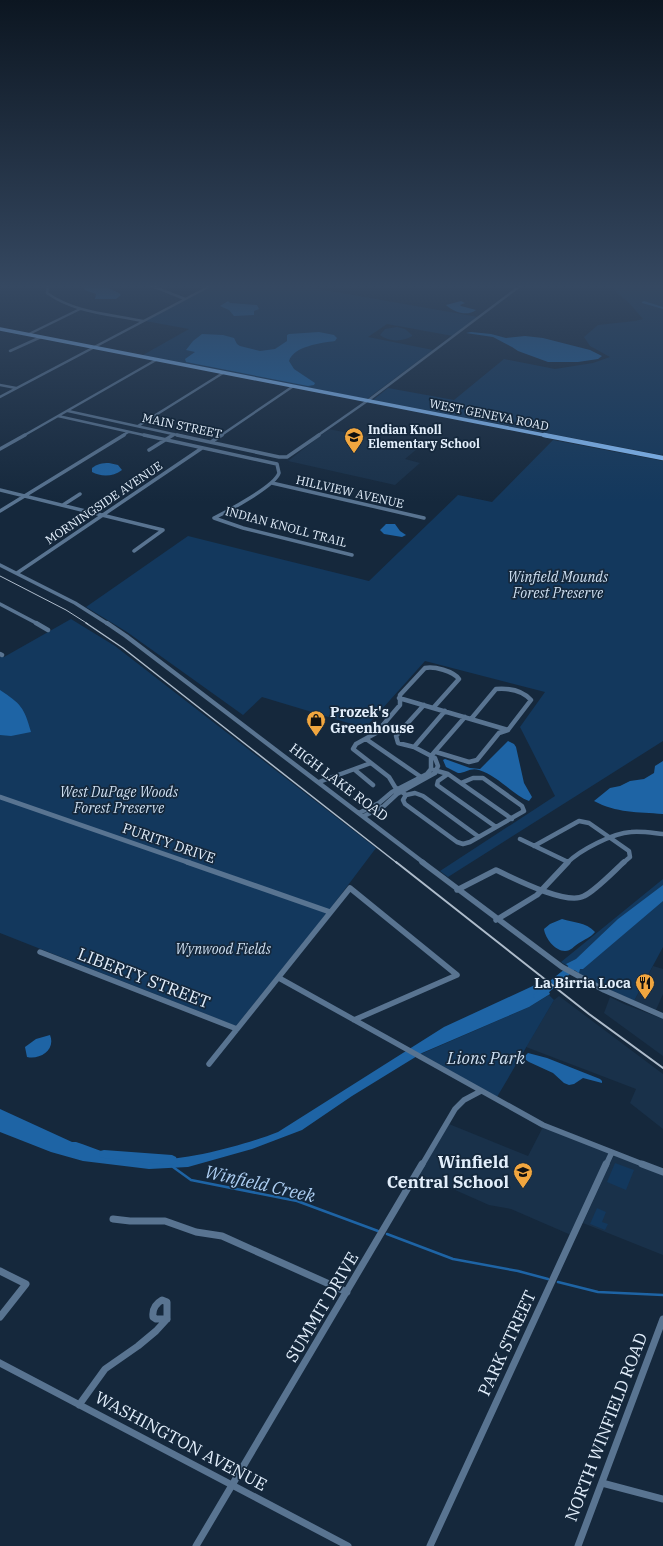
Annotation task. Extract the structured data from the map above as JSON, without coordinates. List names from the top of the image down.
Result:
{
  "streets": {
    "main road": ["WEST GENEVA ROAD"],
    "street": [
      "MAIN STREET",
      "HILLVIEW AVENUE",
      "MORNINGSIDE AVENUE",
      "INDIAN KNOLL TRAIL",
      "HIGH LAKE ROAD",
      "PURITY DRIVE",
      "LIBERTY STREET",
      "SUMMIT DRIVE",
      "PARK STREET",
      "NORTH WINFIELD ROAD",
      "WASHINGTON AVENUE"
    ]
  },
  "crossings": [
    ["WEST GENEVA ROAD", "MAIN STREET"],
    ["MAIN STREET", "HILLVIEW AVENUE"],
    ["MAIN STREET", "MORNINGSIDE AVENUE"],
    ["MAIN STREET", "INDIAN KNOLL TRAIL"],
    ["HILLVIEW AVENUE", "INDIAN KNOLL TRAIL"],
    ["MORNINGSIDE AVENUE", "HIGH LAKE ROAD"],
    ["SUMMIT DRIVE", "WASHINGTON AVENUE"]
  ],
  "water": ["Winfield Creek"],
  "parks": [
    "Winfield Mounds Forest Preserve",
    "West DuPage Woods Forest Preserve",
    "Wynwood Fields",
    "Lions Park"
  ],
  "places": {
    "school or university": ["Indian Knoll Elementary School", "Winfield Central School"],
    "shop": ["Prozek's Greenhouse"],
    "restaurant": ["La Birria Loca"]
  }
}
